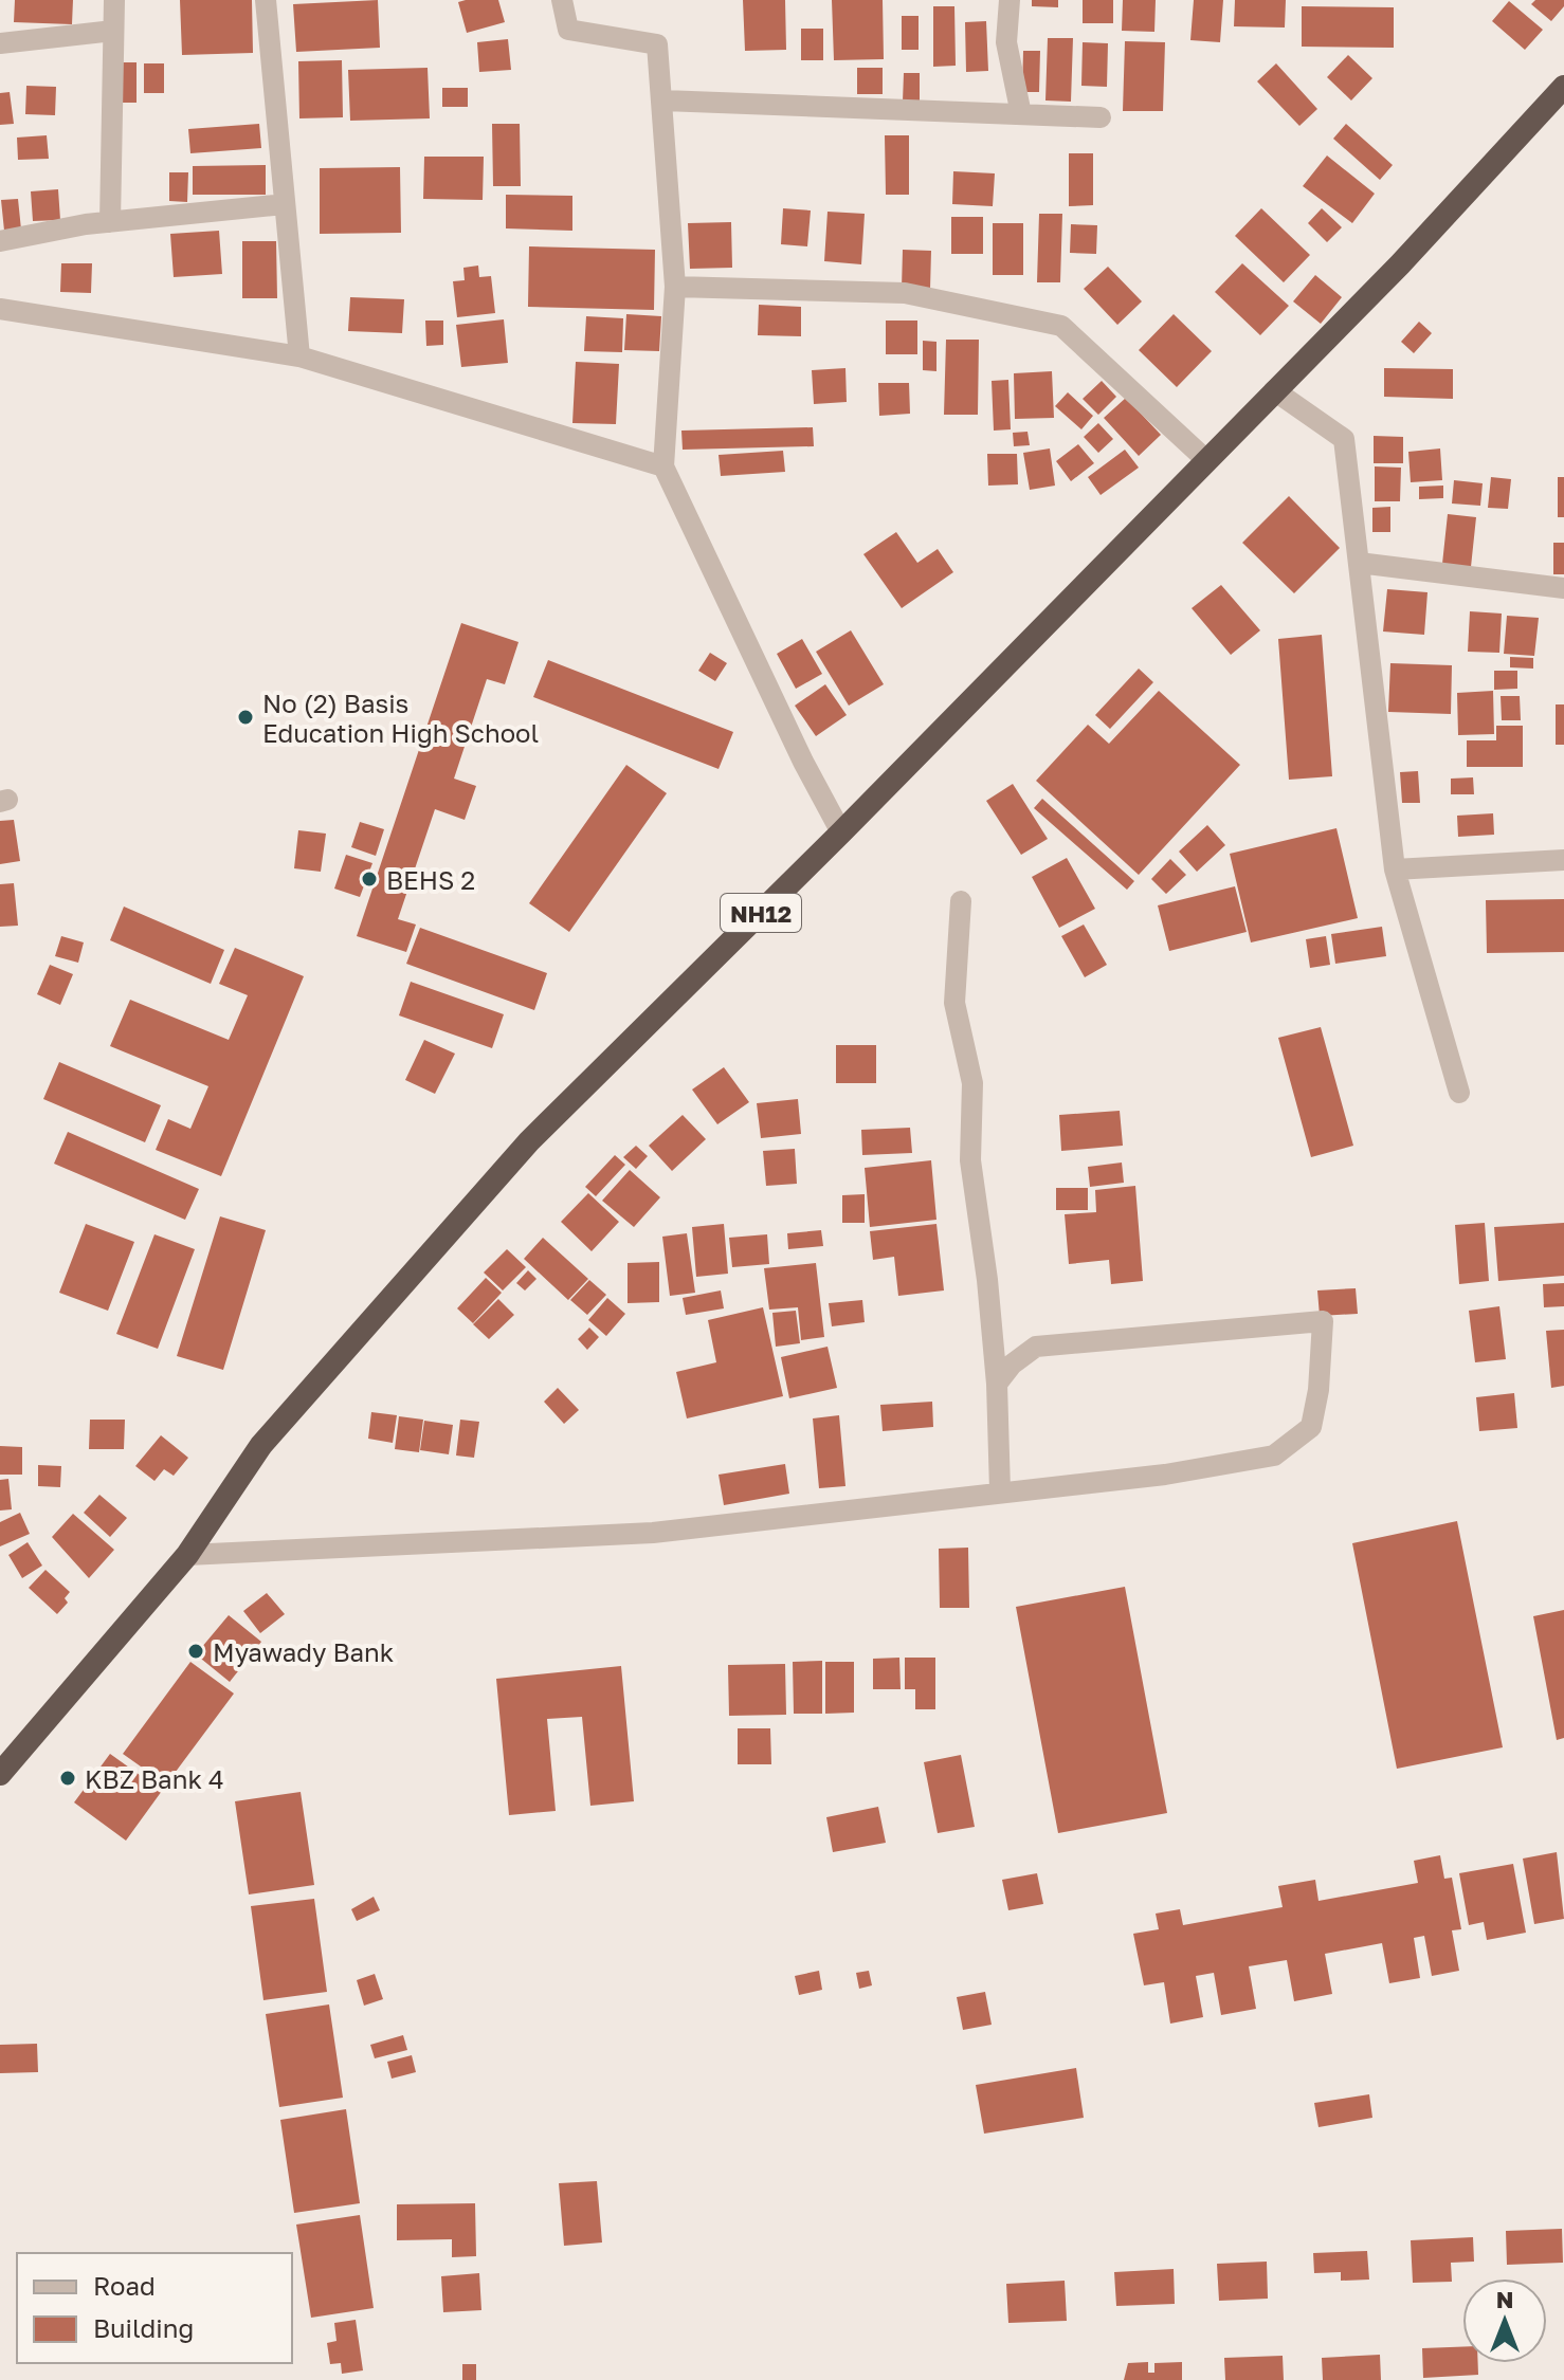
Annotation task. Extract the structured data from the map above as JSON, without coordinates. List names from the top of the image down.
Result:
{
  "streets": {
    "highway": ["NH12"]
  },
  "places": [
    "No (2) Basis Education High School",
    "BEHS 2",
    "Myawady Bank",
    "KBZ Bank 4"
  ],
  "legend": ["Road", "Building"],
  "north": "top"
}
